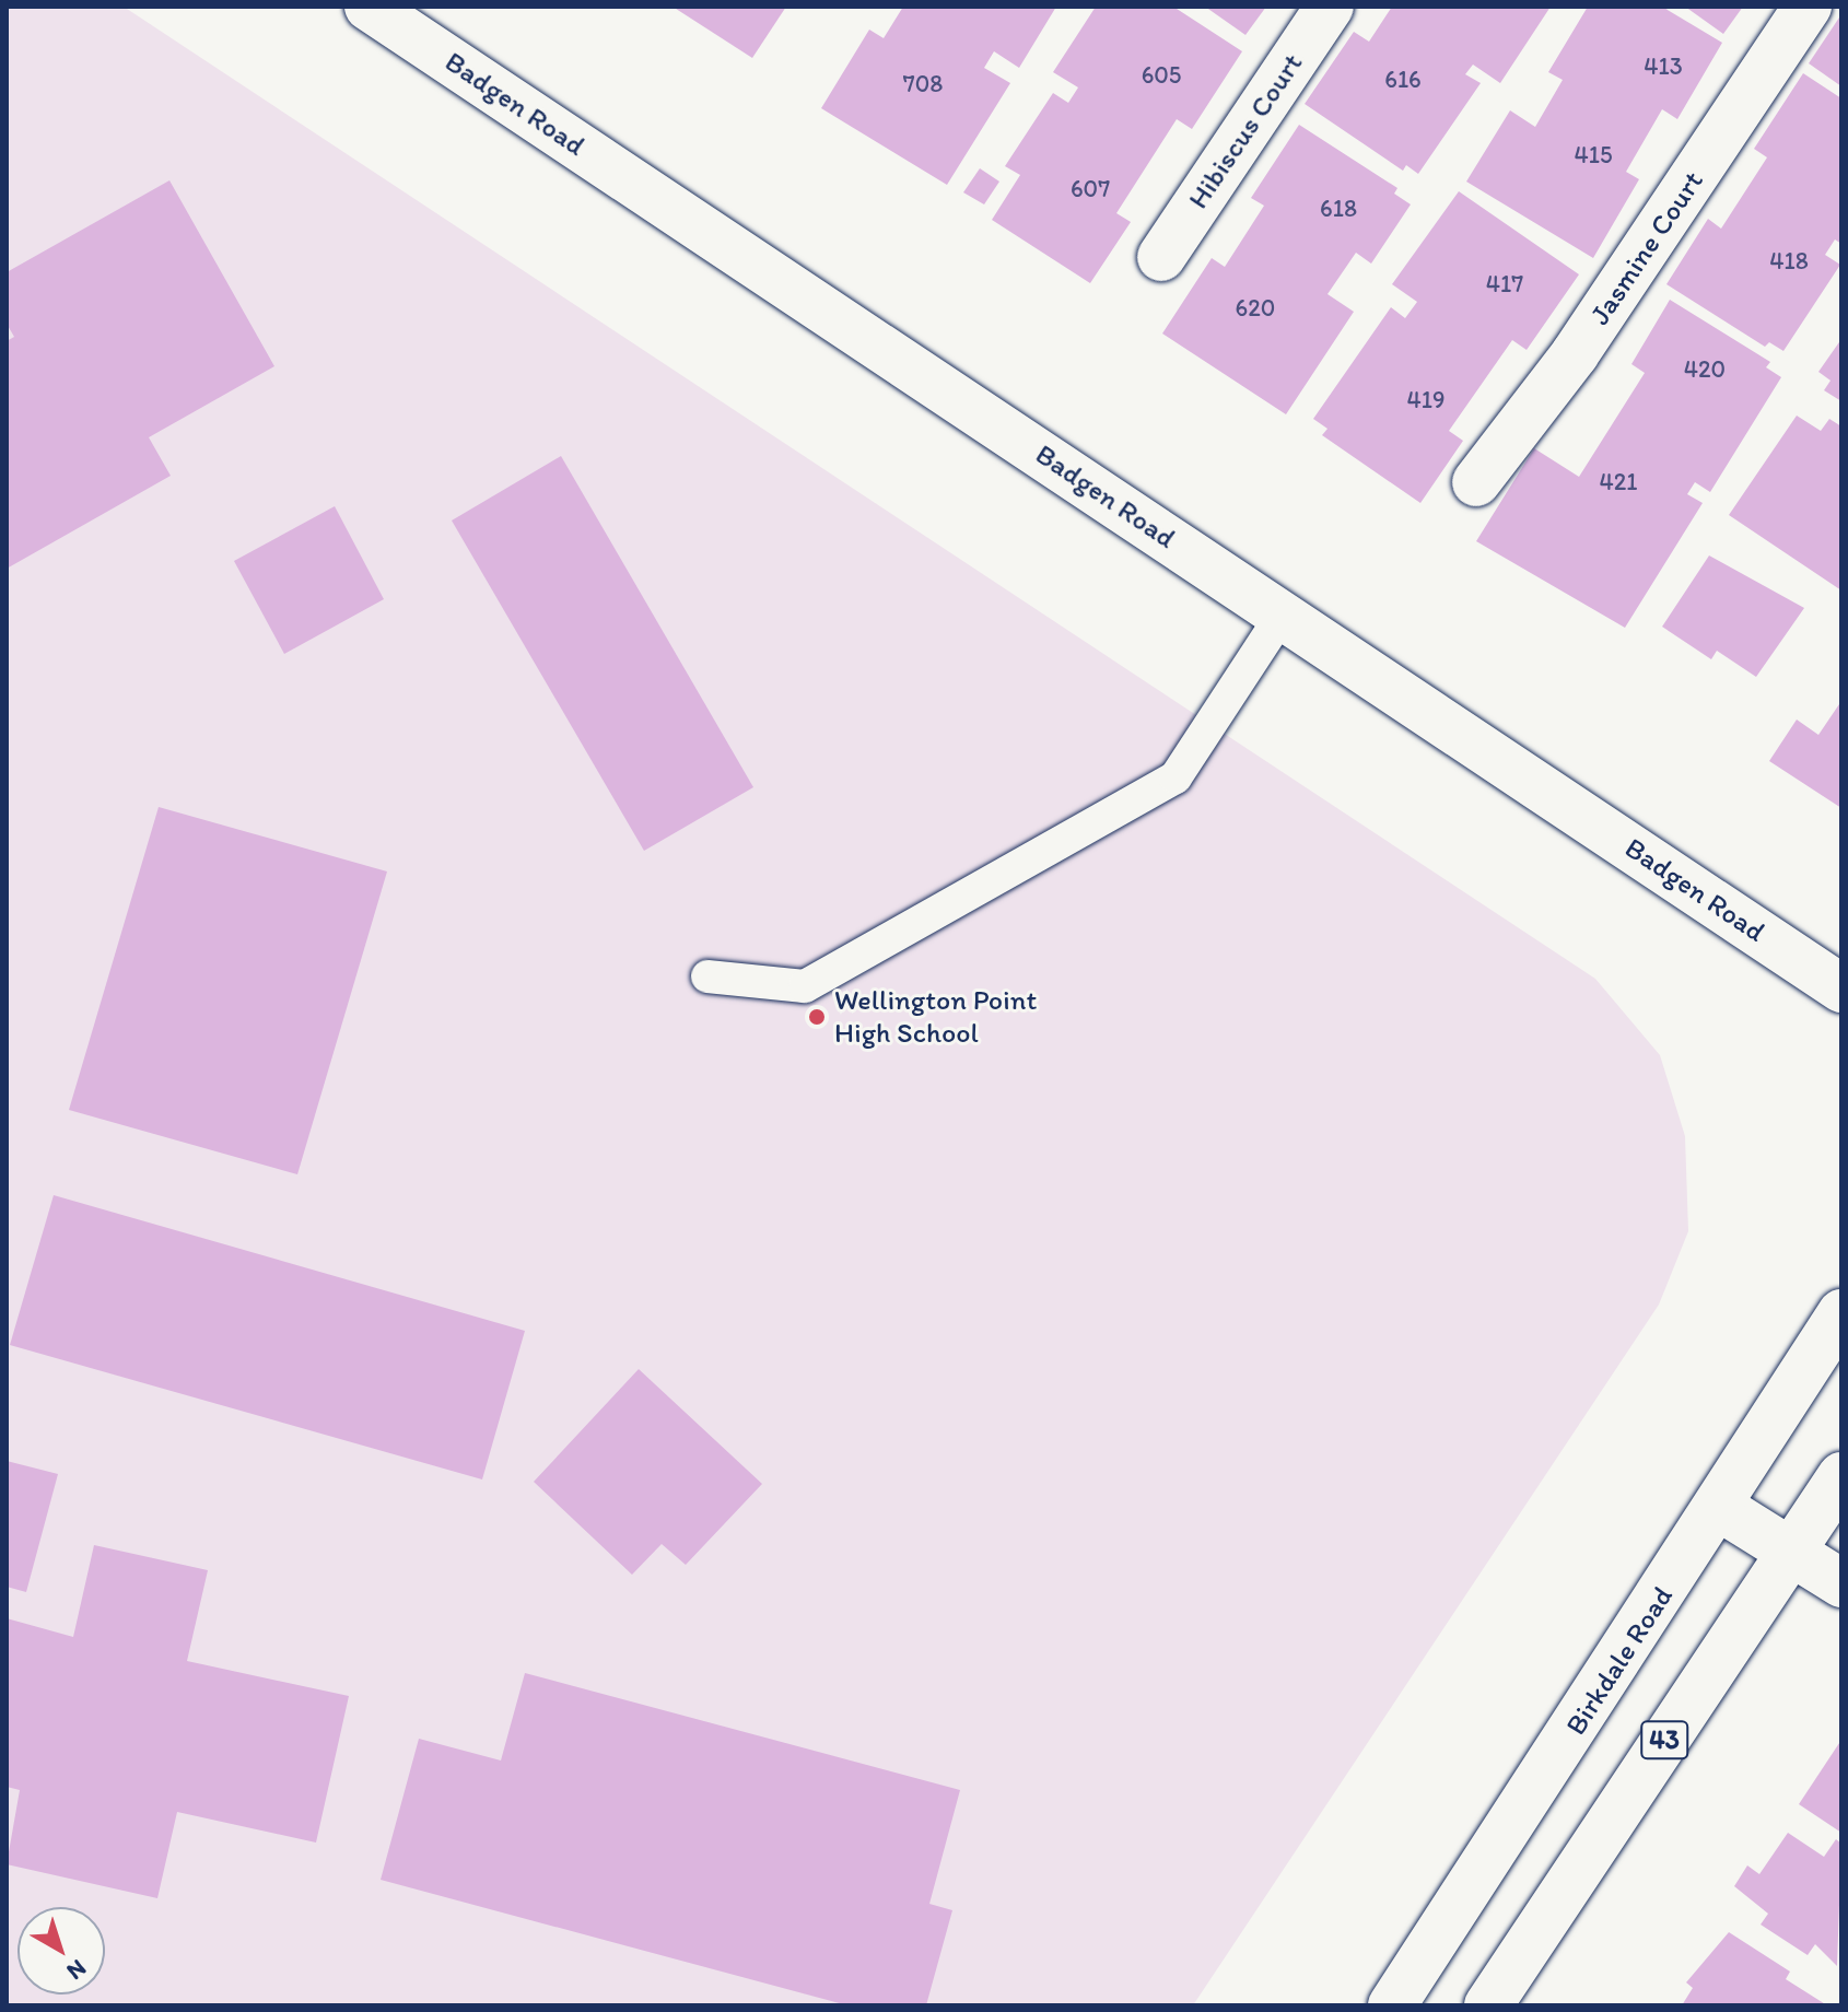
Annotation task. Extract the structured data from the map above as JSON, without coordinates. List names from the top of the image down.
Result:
{
  "streets": {
    "street": [
      "Badgen Road",
      "Hibiscus Court",
      "Jasmine Court",
      "Birkdale Road",
      "43"
    ]
  },
  "places": ["Wellington Point High School"],
  "house_numbers": [
    "413",
    "605",
    "616",
    "708",
    "415",
    "607",
    "618",
    "418",
    "417",
    "620",
    "420",
    "419",
    "421"
  ],
  "north": "bottom right"
}
